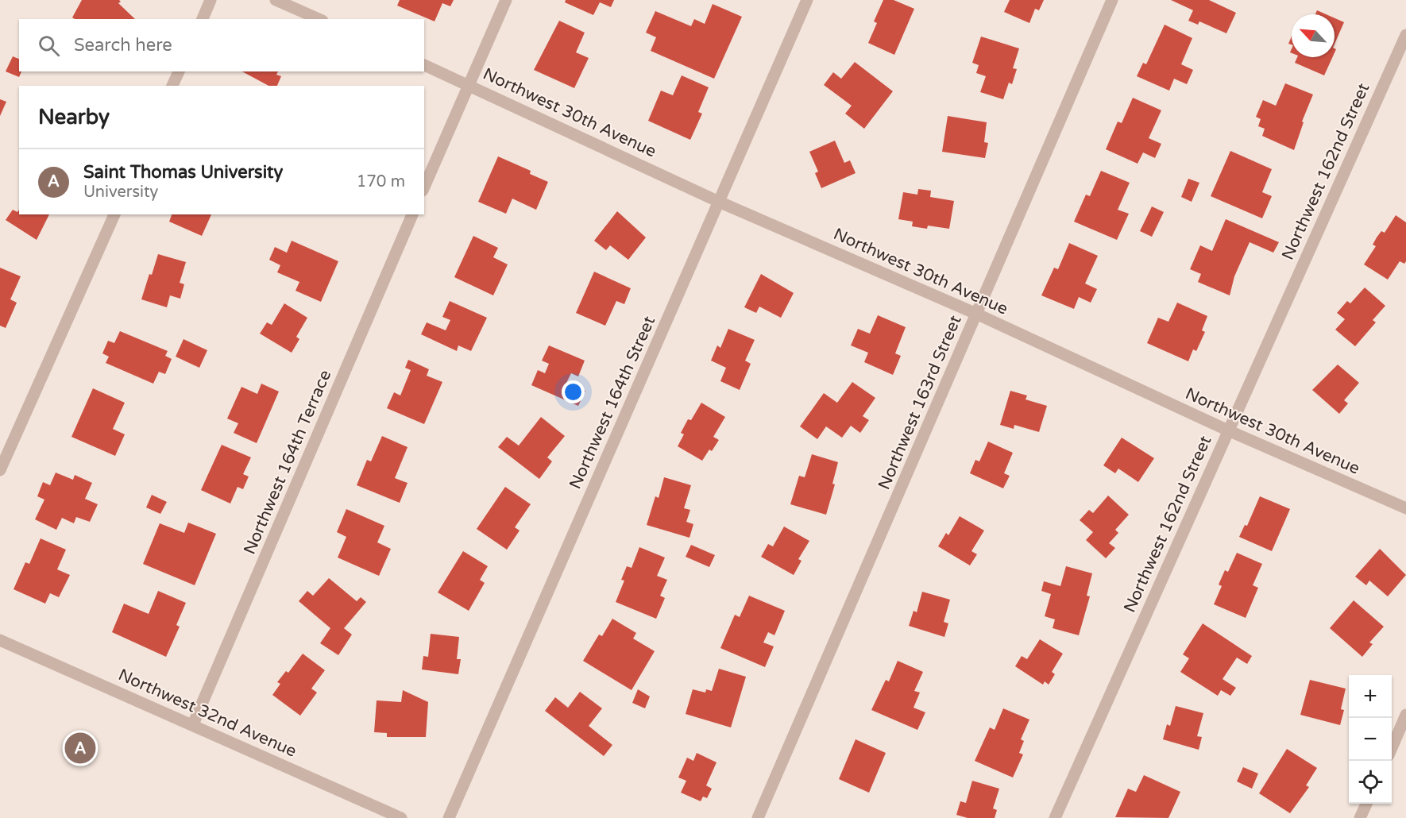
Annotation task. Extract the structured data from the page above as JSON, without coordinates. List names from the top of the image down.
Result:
{
  "streets": {
    "street": [
      "Northwest 30th Avenue",
      "Northwest 162nd Street",
      "Northwest 164th Street",
      "Northwest 163rd Street",
      "Northwest 164th Terrace",
      "Northwest 32nd Avenue"
    ]
  },
  "crossings": [
    ["Northwest 30th Avenue", "Northwest 162nd Street"],
    ["Northwest 30th Avenue", "Northwest 164th Street"],
    ["Northwest 30th Avenue", "Northwest 163rd Street"],
    ["Northwest 164th Terrace", "Northwest 32nd Avenue"]
  ],
  "north": "top left",
  "page": {
    "search": "Search here",
    "heading": "Nearby",
    "list": [
      {
        "mark": "A",
        "name": "Saint Thomas University",
        "note": "University",
        "value": "170 m"
      }
    ],
    "map_buttons": ["+", "−"],
    "pins": "A"
  }
}
